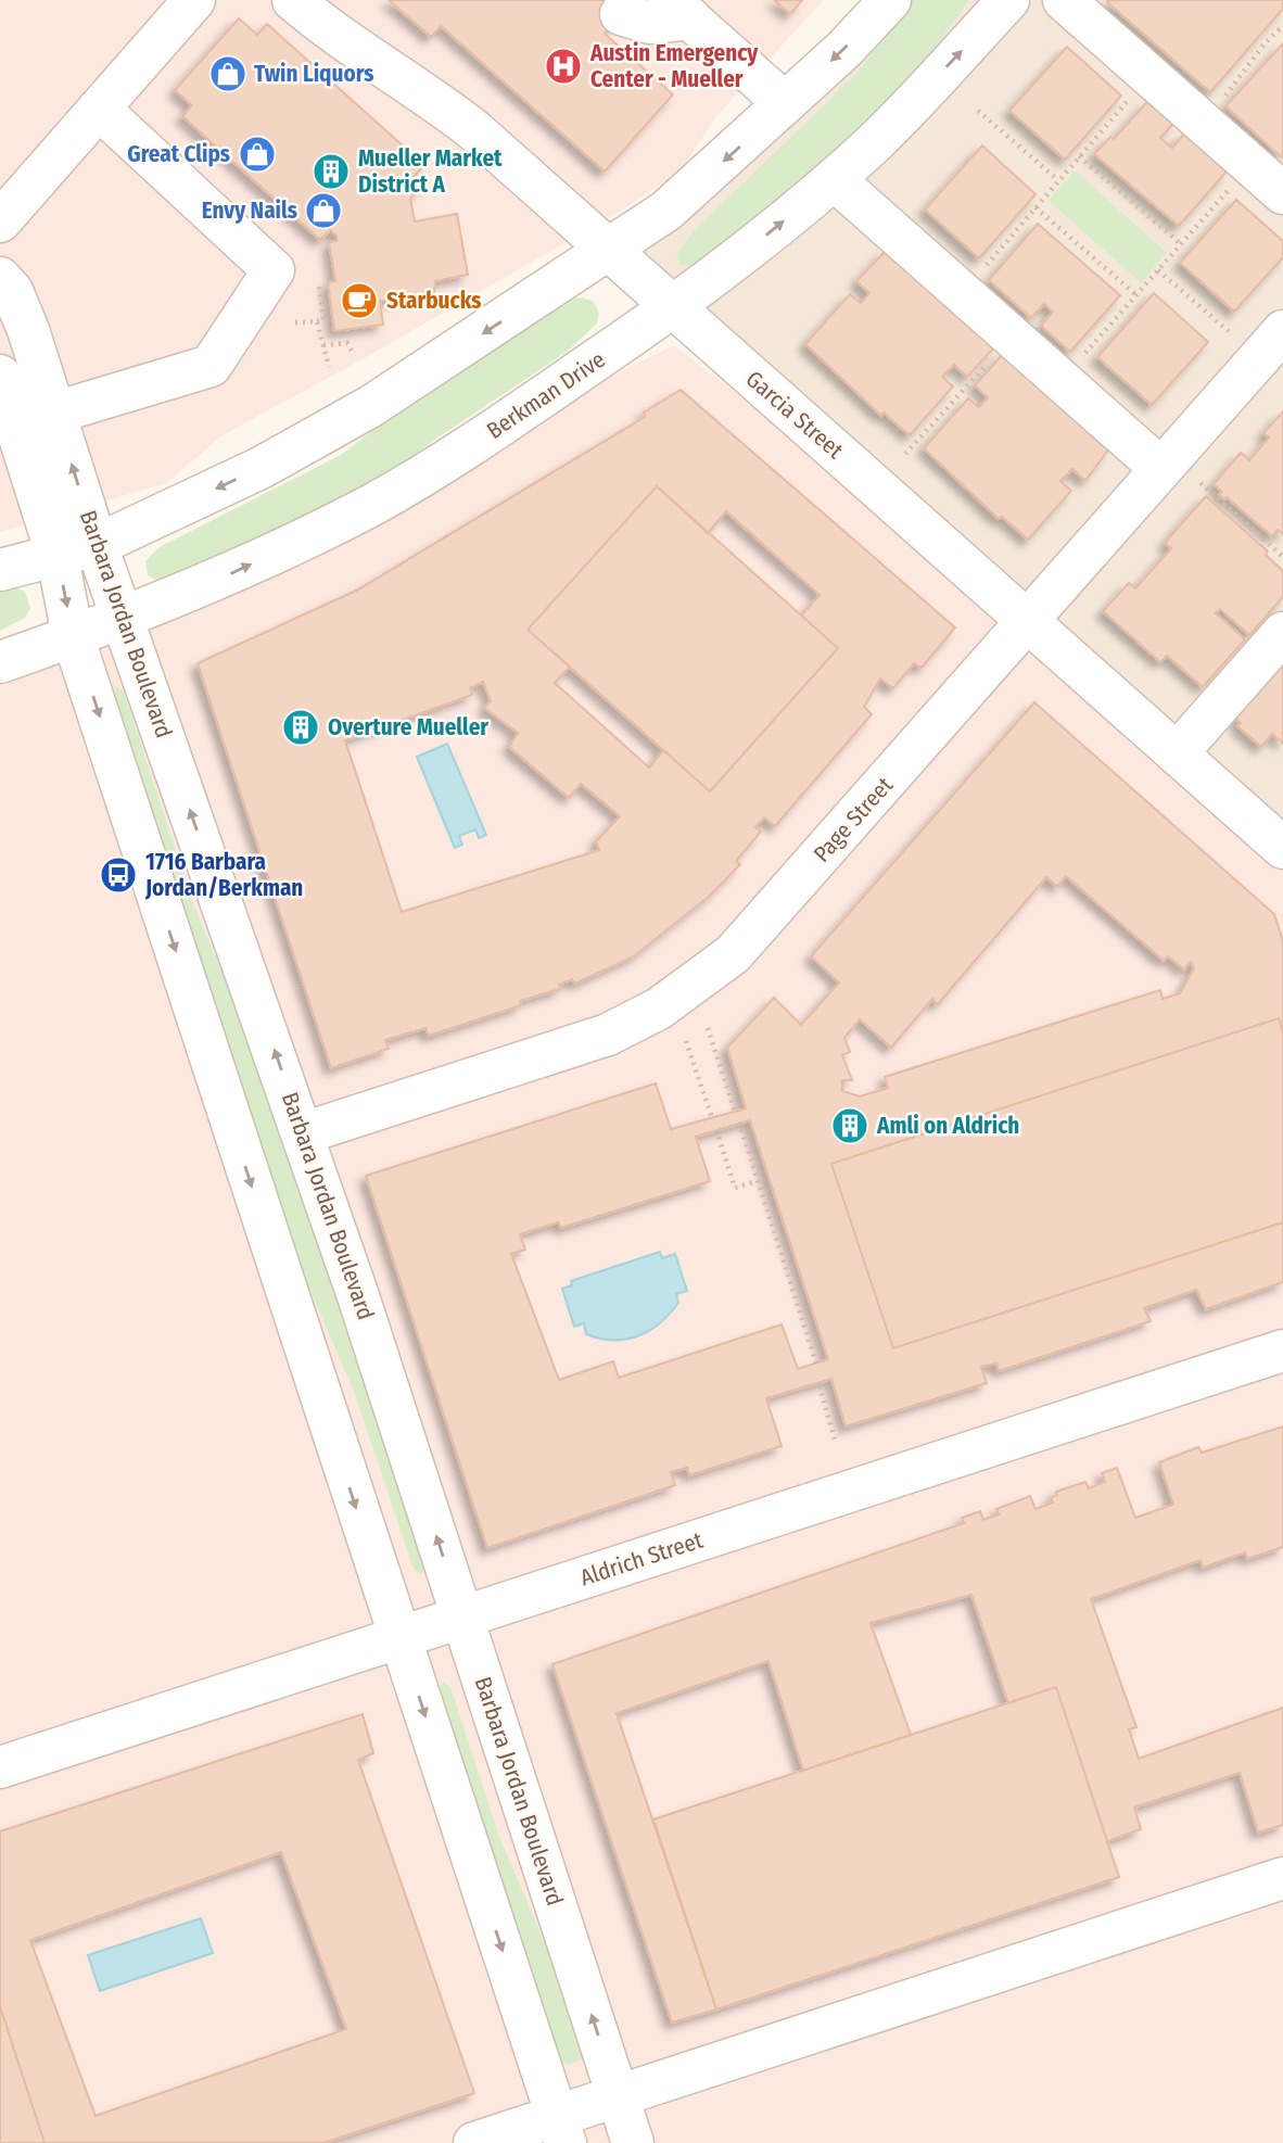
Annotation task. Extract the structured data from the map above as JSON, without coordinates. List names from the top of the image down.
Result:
{
  "streets": {
    "street": [
      "Berkman Drive",
      "Garcia Street",
      "Barbara Jordan Boulevard",
      "Page Street",
      "Aldrich Street"
    ]
  },
  "crossings": [
    ["Berkman Drive", "Garcia Street"],
    ["Berkman Drive", "Barbara Jordan Boulevard"],
    ["Garcia Street", "Page Street"],
    ["Barbara Jordan Boulevard", "Page Street"],
    ["Barbara Jordan Boulevard", "Aldrich Street"]
  ],
  "places": {
    "hospital": ["Austin Emergency Center - Mueller"],
    "shop": ["Twin Liquors", "Great Clips", "Envy Nails"],
    "building": ["Mueller Market District A", "Overture Mueller", "Amli on Aldrich"],
    "cafe": ["Starbucks"],
    "bus stop": ["1716 Barbara Jordan/Berkman"]
  }
}
